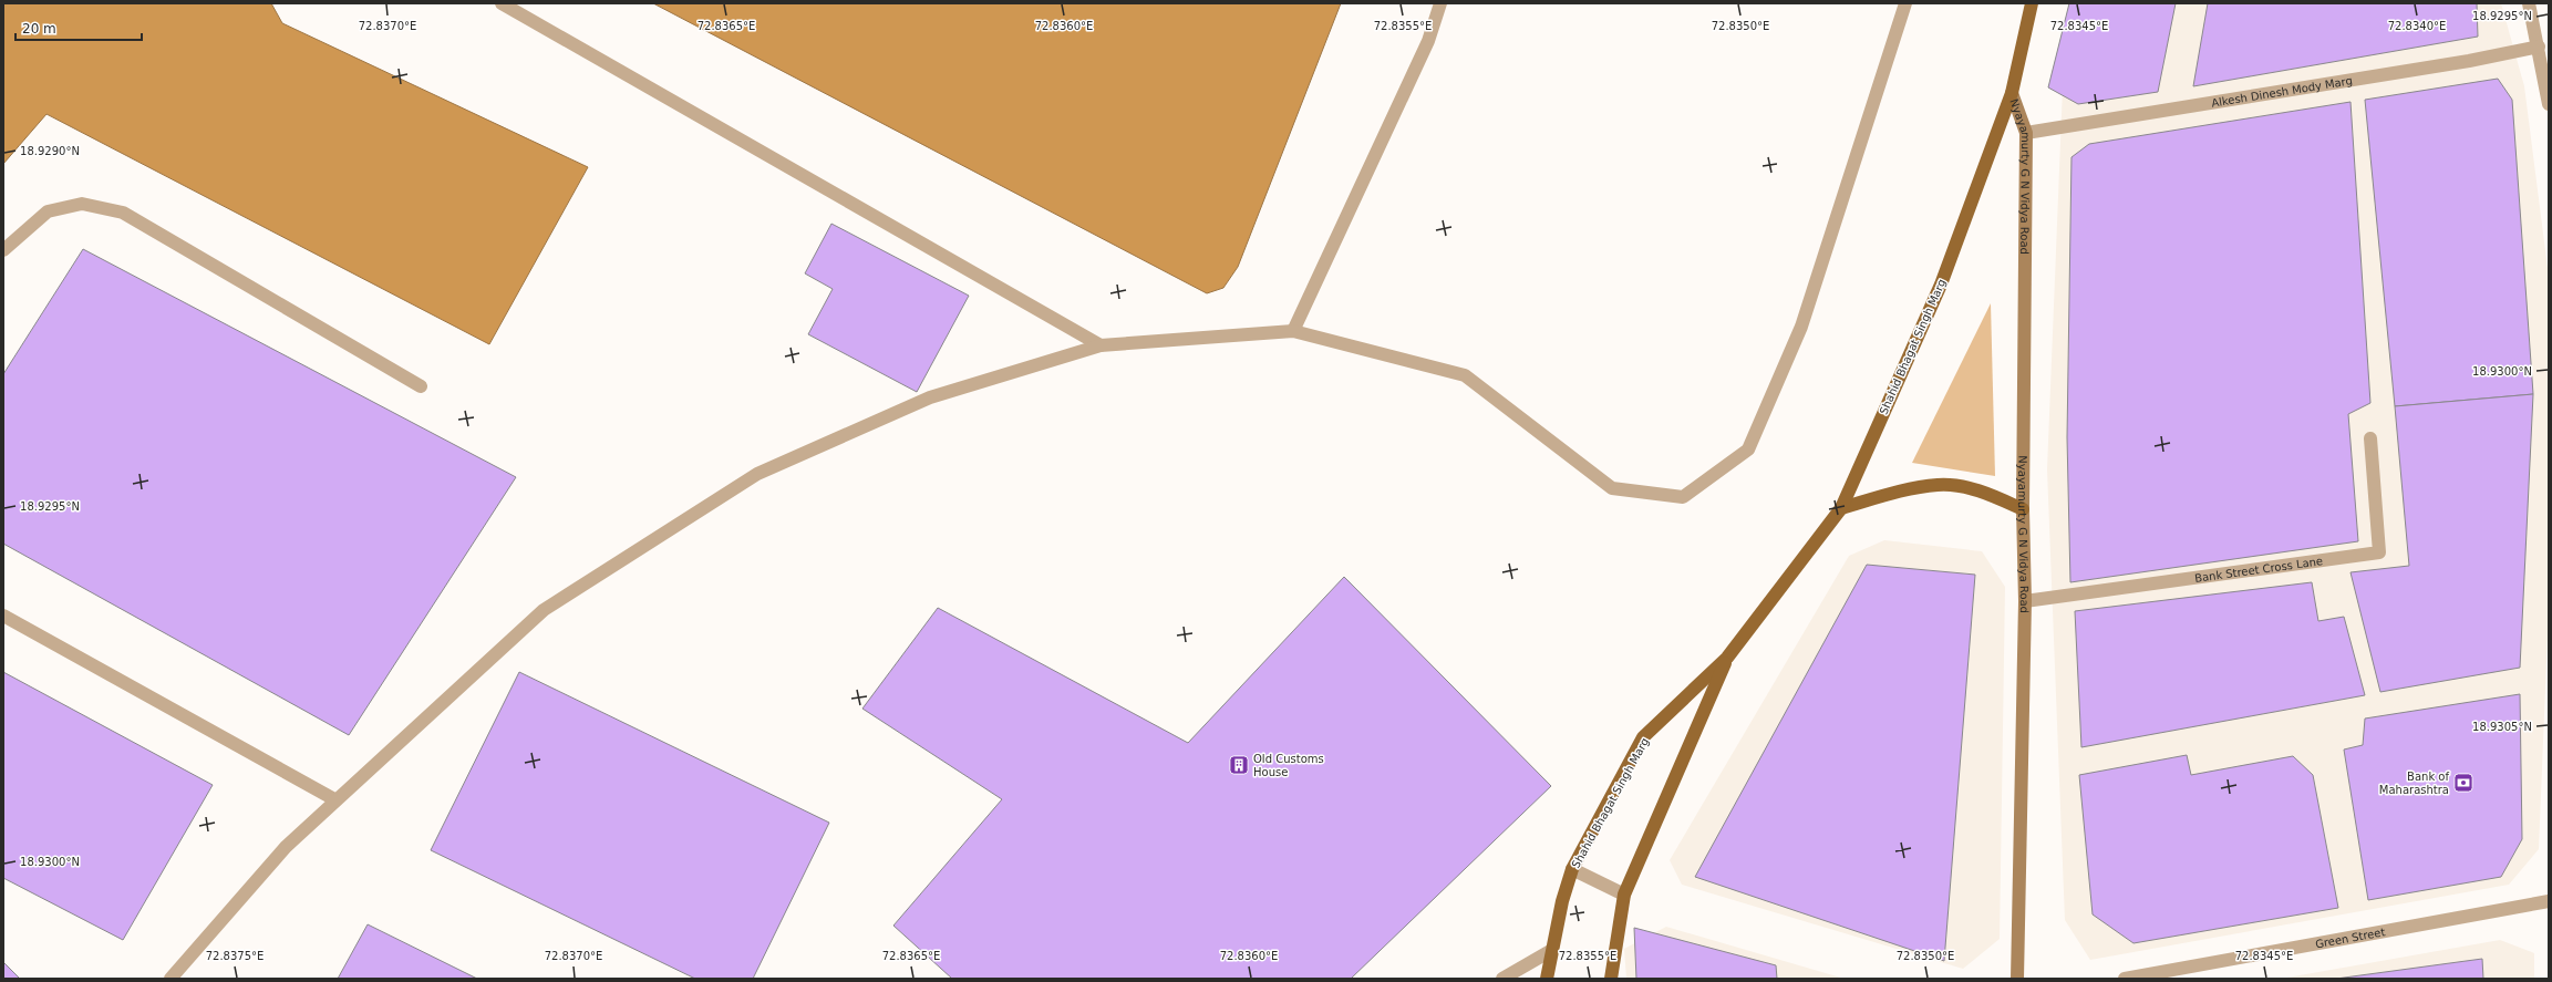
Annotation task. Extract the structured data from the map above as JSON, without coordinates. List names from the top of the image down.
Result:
{
  "streets": {
    "main road": ["Shahid Bhagat Singh Marg"],
    "street": [
      "Alkesh Dinesh Mody Marg",
      "Nyayamurty G N Vidya Road",
      "Bank Street Cross Lane",
      "Green Street"
    ]
  },
  "crossings": [
    ["Alkesh Dinesh Mody Marg", "Nyayamurty G N Vidya Road"],
    ["Nyayamurty G N Vidya Road", "Shahid Bhagat Singh Marg"],
    ["Nyayamurty G N Vidya Road", "Bank Street Cross Lane"]
  ],
  "places": {
    "building": ["Old Customs House"],
    "bank": ["Bank of Maharashtra"]
  },
  "scale_bar": "20 m",
  "coordinates": [
    "18.9295°N",
    "72.8370°E",
    "72.8365°E",
    "72.8360°E",
    "72.8355°E",
    "72.8350°E",
    "72.8345°E",
    "72.8340°E",
    "18.9290°N",
    "18.9300°N",
    "18.9305°N",
    "72.8375°E"
  ]
}
